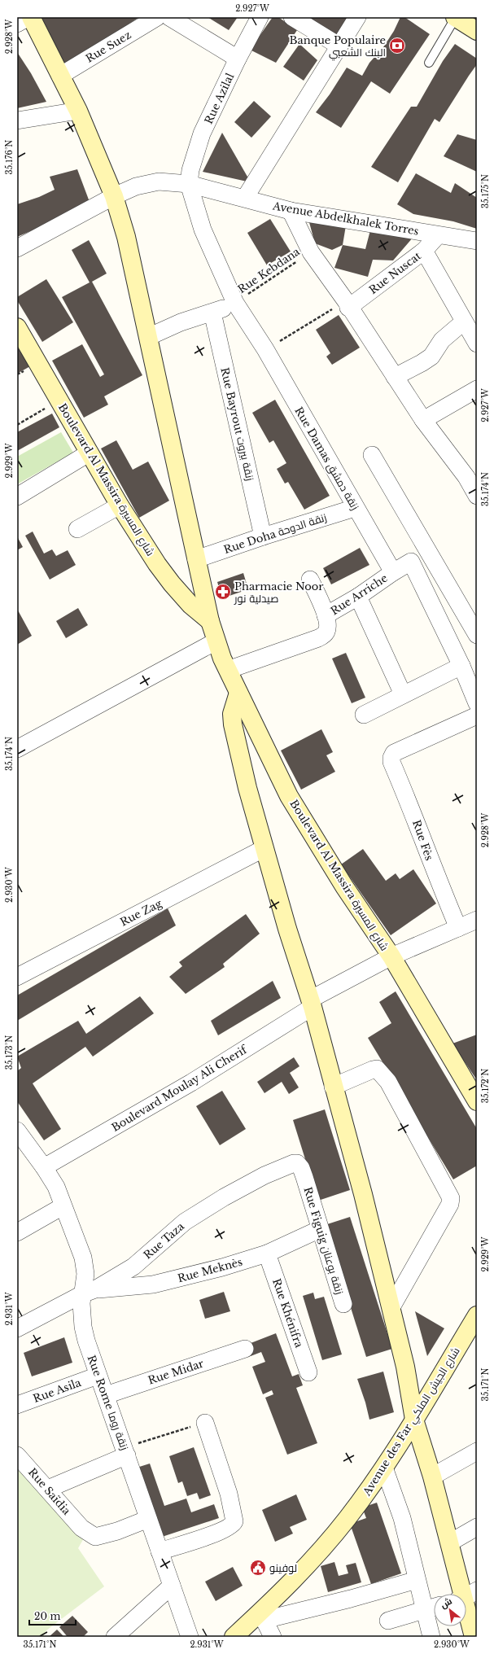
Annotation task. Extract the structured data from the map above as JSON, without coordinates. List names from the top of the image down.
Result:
{
  "streets": {
    "main road": ["Boulevard Al Massira شارع المسيرة", "Avenue des Far شارع الجيش الملكي"],
    "street": [
      "Rue Suez",
      "Rue Azilal",
      "Avenue Abdelkhalek Torres",
      "Rue Nuscat",
      "Rue Bayrout زنقة بيروت",
      "Rue Damas زنقة دمشق",
      "Rue Doha زنقة الدوحة",
      "Rue Arriche",
      "Rue Fès",
      "Rue Zag",
      "Boulevard Moulay Ali Cherif",
      "Rue Taza",
      "Rue Figuig زنقة بوعنان",
      "Rue Meknès",
      "Rue Khénifra",
      "Rue Midar",
      "Rue Asila",
      "Rue Rome زنقة روما",
      "Rue Saïdia"
    ],
    "path": ["Rue Kebdana"]
  },
  "crossings": [
    ["Rue Suez", "Boulevard Al Massira شارع المسيرة"],
    ["Rue Azilal", "Avenue Abdelkhalek Torres"],
    ["Rue Azilal", "Rue Damas زنقة دمشق"],
    ["Avenue Abdelkhalek Torres", "Rue Nuscat"],
    ["Avenue Abdelkhalek Torres", "Rue Damas زنقة دمشق"],
    ["Avenue Abdelkhalek Torres", "Boulevard Al Massira شارع المسيرة"],
    ["Rue Kebdana", "Rue Damas زنقة دمشق"],
    ["Rue Bayrout زنقة بيروت", "Rue Doha زنقة الدوحة"],
    ["Rue Damas زنقة دمشق", "Rue Doha زنقة الدوحة"],
    ["Rue Damas زنقة دمشق", "Rue Arriche"],
    ["Boulevard Al Massira شارع المسيرة", "Rue Doha زنقة الدوحة"],
    ["Boulevard Moulay Ali Cherif", "Rue Rome زنقة روما"],
    ["Rue Taza", "Rue Figuig زنقة بوعنان"],
    ["Rue Taza", "Rue Meknès"],
    ["Rue Taza", "Rue Rome زنقة روما"],
    ["Rue Figuig زنقة بوعنان", "Rue Meknès"],
    ["Rue Meknès", "Rue Khénifra"],
    ["Rue Meknès", "Rue Rome زنقة روما"],
    ["Rue Midar", "Rue Rome زنقة روما"],
    ["Rue Asila", "Rue Rome زنقة روما"],
    ["Rue Rome زنقة روما", "Rue Saïdia"]
  ],
  "places": {
    "bank": ["Banque Populaire البنك الشعبي"],
    "pharmacy": ["Pharmacie Noor صيدلية نور"],
    "public building": ["لوفينو"]
  },
  "scale_bar": "20 m",
  "north": "top left",
  "coordinates": [
    "2.927°W",
    "2.928°W",
    "35.176°N",
    "35.175°N",
    "2.929°W",
    "35.174°N",
    "2.930°W",
    "35.173°N",
    "35.172°N",
    "2.931°W",
    "35.171°N"
  ]
}
